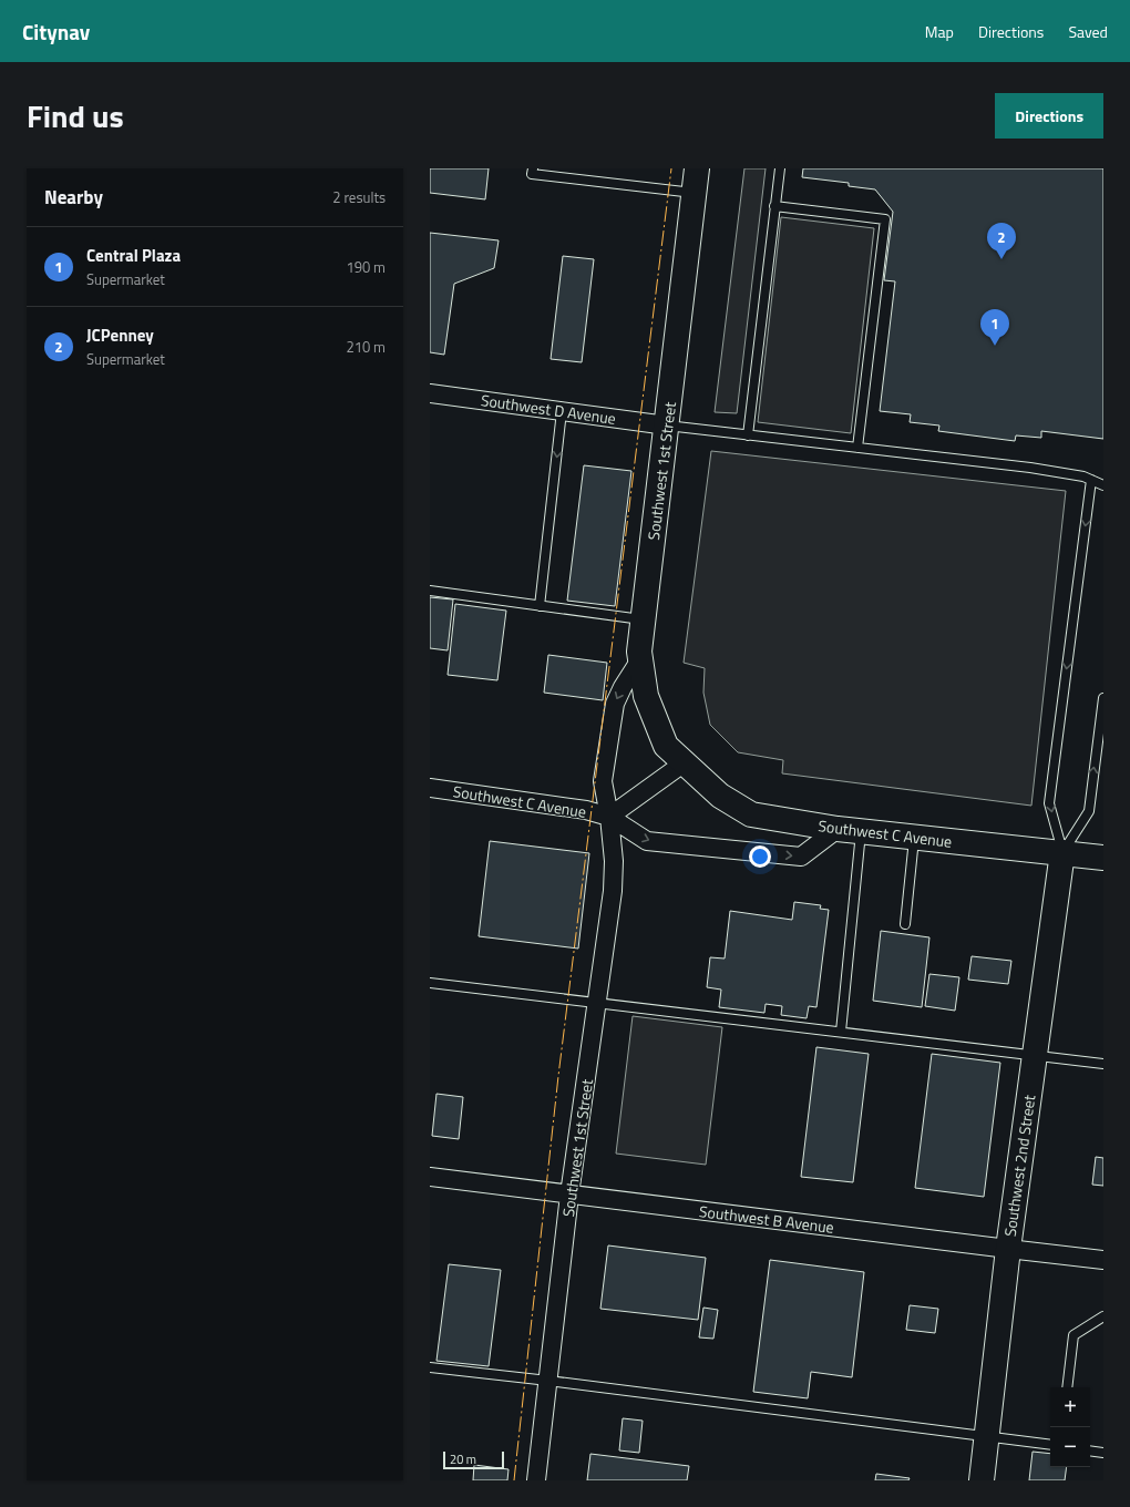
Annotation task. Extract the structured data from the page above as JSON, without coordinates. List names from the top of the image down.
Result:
{
  "streets": {
    "main road": ["Southwest 1st Street", "Southwest C Avenue", "Southwest 2nd Street"],
    "street": ["Southwest D Avenue", "Southwest B Avenue"]
  },
  "crossings": [
    ["Southwest D Avenue", "Southwest 1st Street"],
    ["Southwest 1st Street", "Southwest C Avenue"],
    ["Southwest 1st Street", "Southwest B Avenue"],
    ["Southwest C Avenue", "Southwest 2nd Street"],
    ["Southwest 2nd Street", "Southwest B Avenue"]
  ],
  "scale_bar": "20 m",
  "page": {
    "header": "Citynav",
    "nav": ["Map", "Directions", "Saved"],
    "title": "Find us",
    "buttons": "Directions",
    "heading": ["Nearby", "2 results"],
    "pins": ["2", "1"],
    "list": [
      {
        "mark": "1",
        "name": "Central Plaza",
        "note": "Supermarket",
        "value": "190 m"
      },
      {
        "mark": "2",
        "name": "JCPenney",
        "note": "Supermarket",
        "value": "210 m"
      }
    ],
    "map_buttons": ["+", "−"],
    "scale": "20 m"
  }
}
